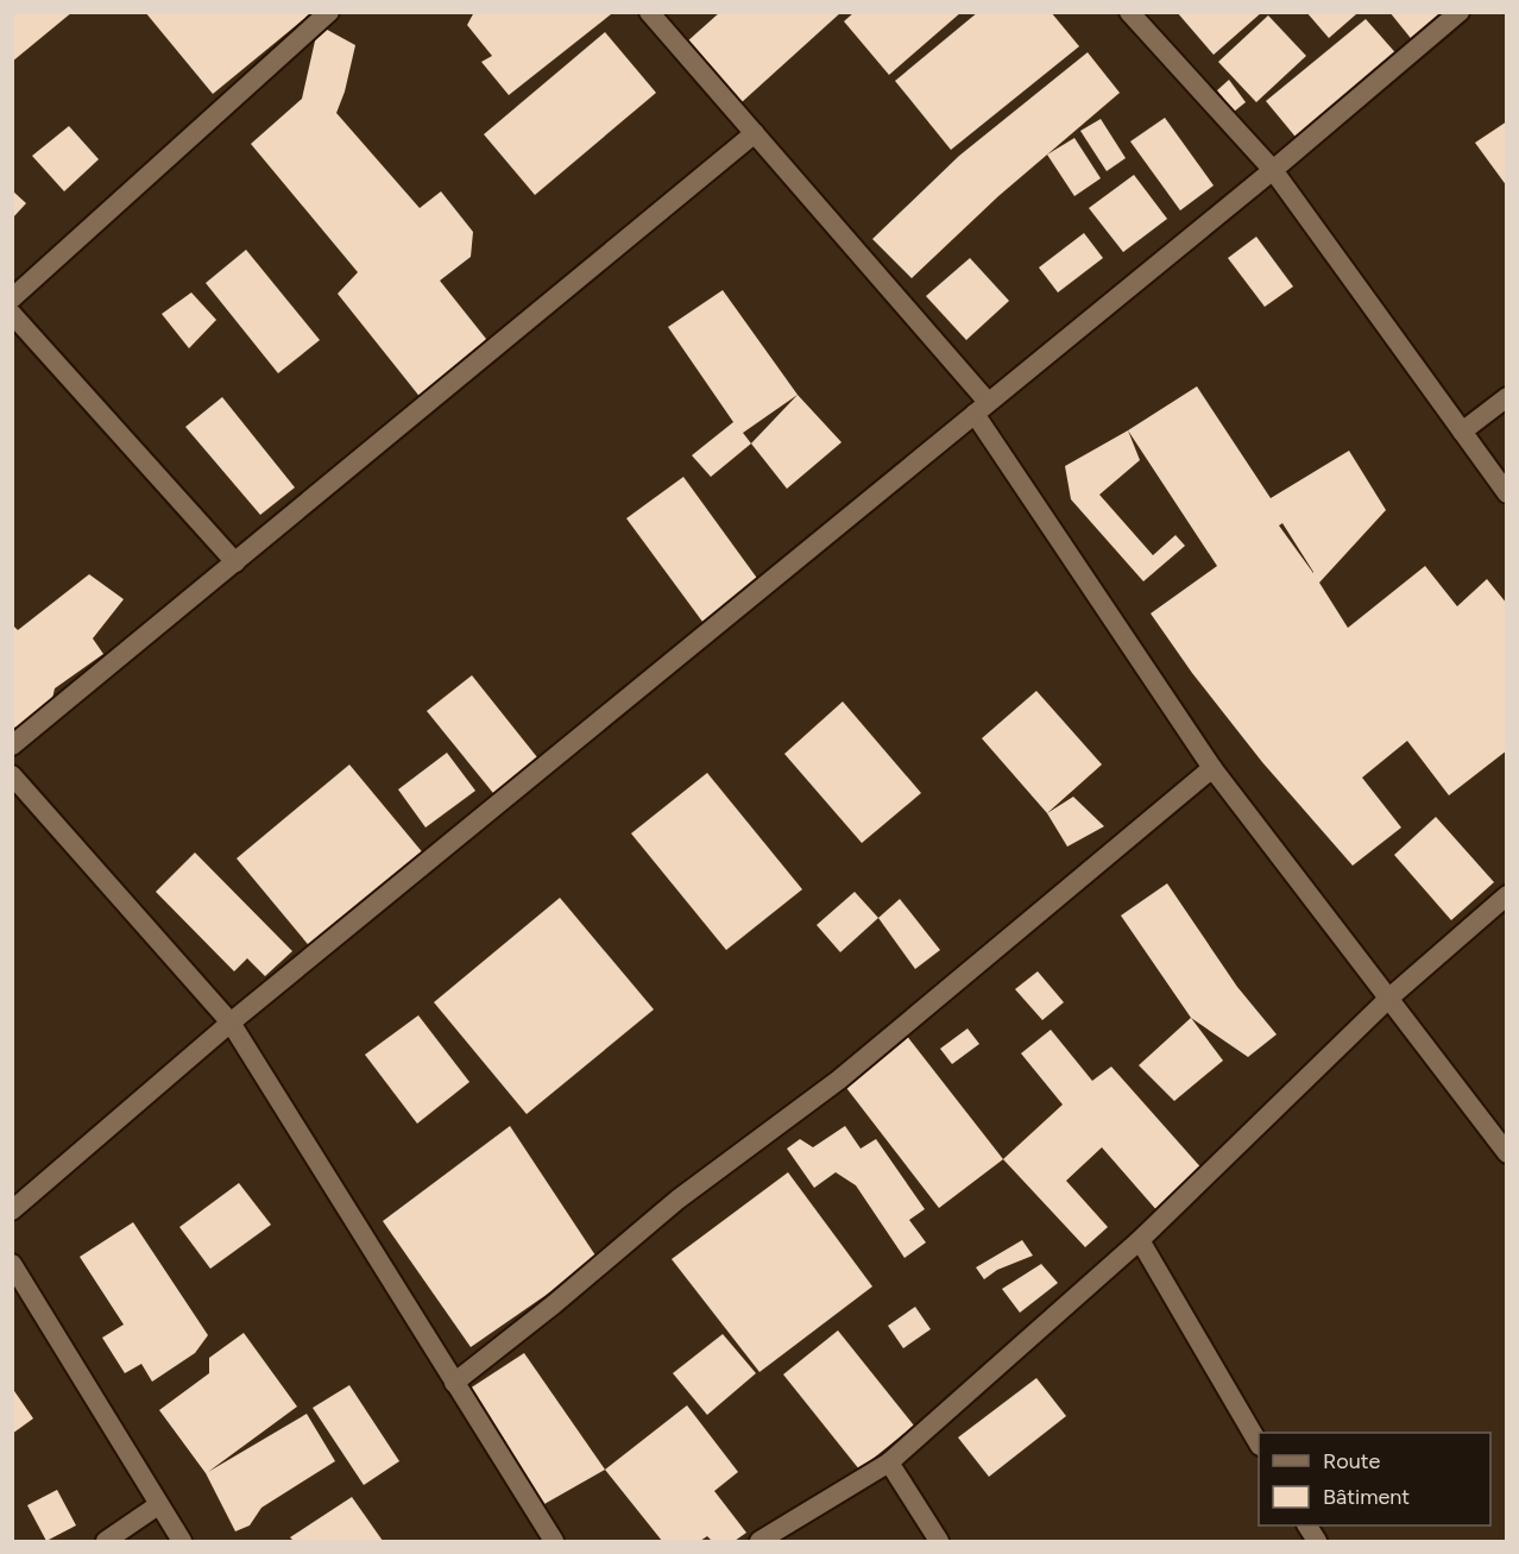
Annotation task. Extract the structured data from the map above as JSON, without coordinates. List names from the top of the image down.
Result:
{
  "legend": ["Route", "Bâtiment"]
}
